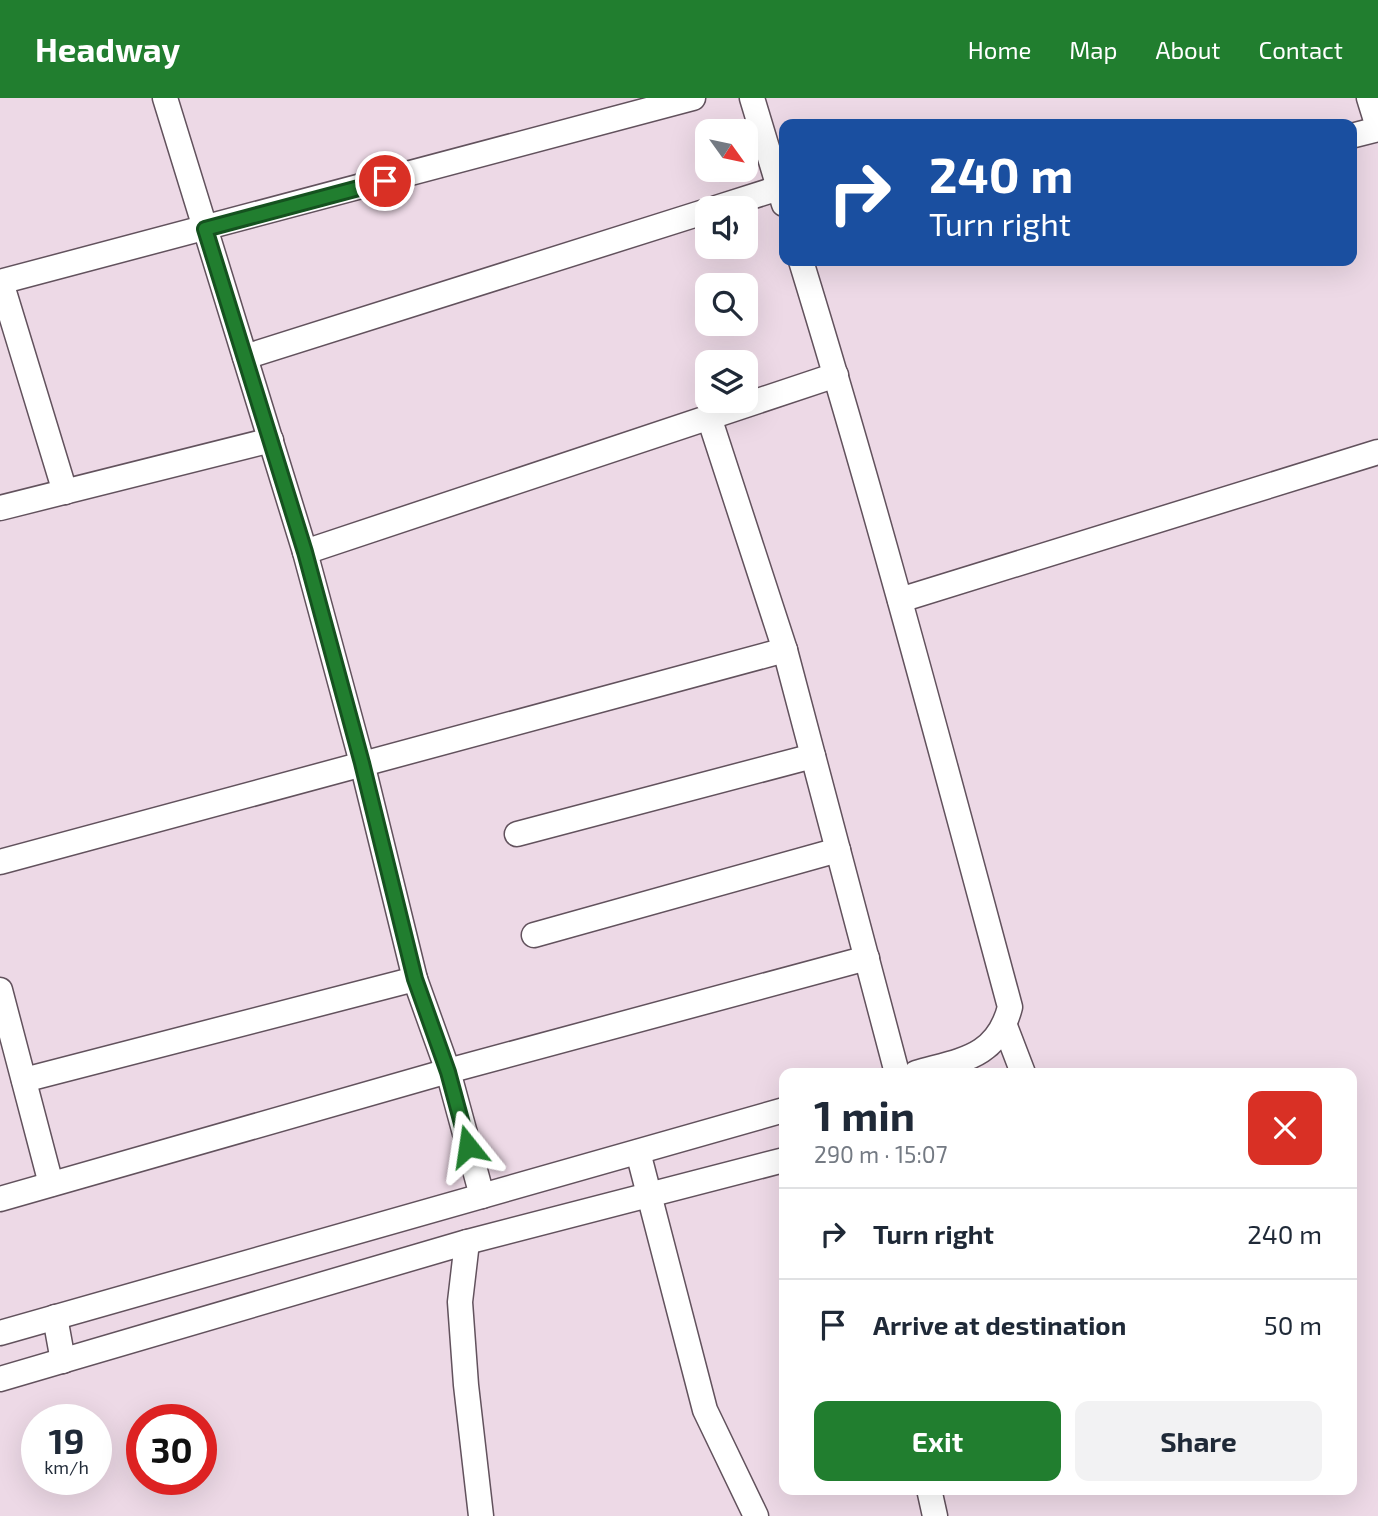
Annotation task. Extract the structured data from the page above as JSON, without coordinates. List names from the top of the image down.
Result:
{
  "north": "bottom right",
  "page": {
    "header": "Headway",
    "nav": [
      "Home",
      "Map",
      "About",
      "Contact"
    ],
    "turn": ["240 m", "Turn right"],
    "heading": ["1 min", "290 m · 15:07"],
    "list": [
      {
        "name": "Turn right",
        "value": "240 m"
      },
      {
        "name": "Arrive at destination",
        "value": "50 m"
      }
    ],
    "buttons": ["Exit", "Share"],
    "speed": "19 km/h",
    "limit": "30"
  }
}
